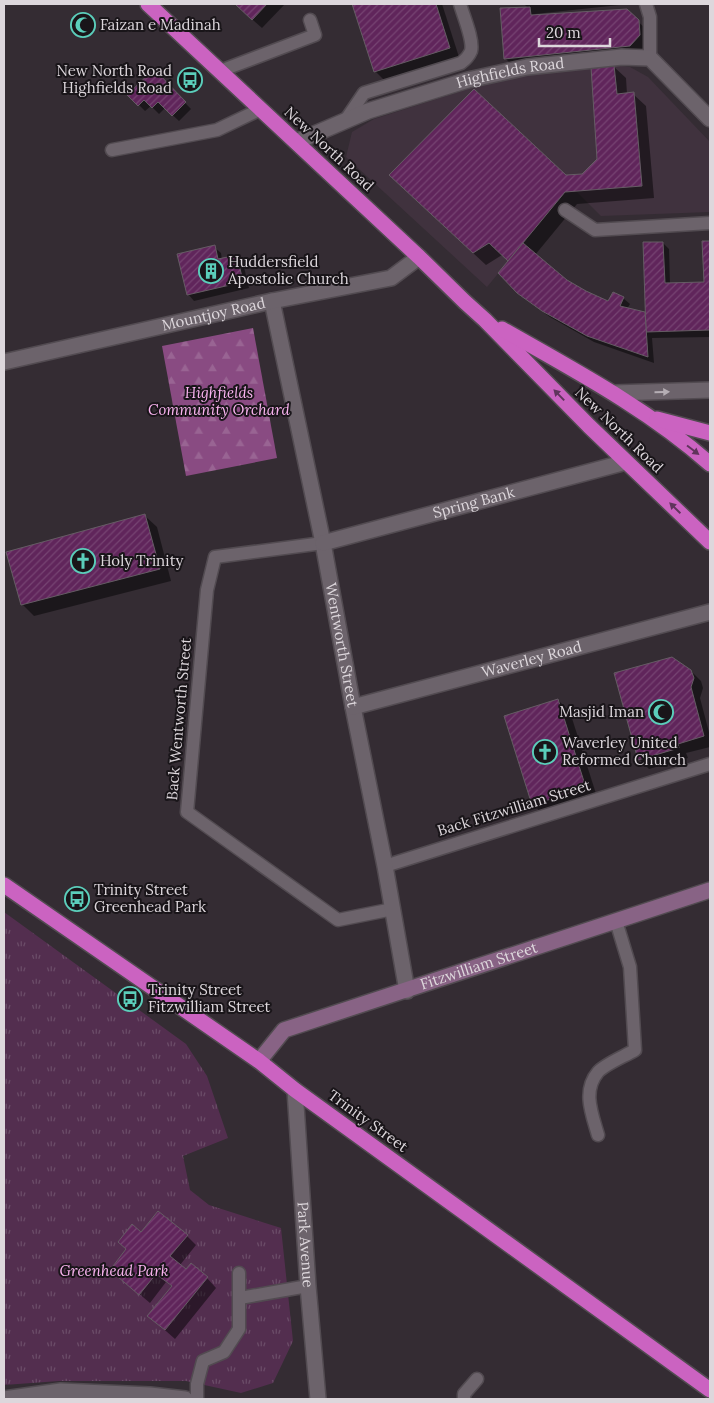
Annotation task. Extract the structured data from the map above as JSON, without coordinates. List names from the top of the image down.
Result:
{
  "streets": {
    "highway": ["New North Road", "Trinity Street"],
    "street": [
      "Highfields Road",
      "Mountjoy Road",
      "Spring Bank",
      "Wentworth Street",
      "Waverley Road",
      "Fitzwilliam Street",
      "Park Avenue"
    ],
    "lane": ["Back Wentworth Street", "Back Fitzwilliam Street"]
  },
  "crossings": [
    ["Highfields Road", "New North Road"],
    ["New North Road", "Mountjoy Road"],
    ["New North Road", "Spring Bank"],
    ["Mountjoy Road", "Wentworth Street"],
    ["Spring Bank", "Wentworth Street"],
    ["Spring Bank", "Back Wentworth Street"],
    ["Wentworth Street", "Waverley Road"],
    ["Wentworth Street", "Back Wentworth Street"],
    ["Wentworth Street", "Back Fitzwilliam Street"],
    ["Wentworth Street", "Fitzwilliam Street"],
    ["Fitzwilliam Street", "Trinity Street"],
    ["Trinity Street", "Park Avenue"]
  ],
  "parks": ["Highfields Community Orchard", "Greenhead Park"],
  "places": {
    "mosque": ["Faizan e Madinah", "Masjid Iman"],
    "bus stop": ["New North Road Highfields Road", "Trinity Street Greenhead Park", "Trinity Street Fitzwilliam Street"],
    "building": ["Huddersfield Apostolic Church"],
    "church": ["Holy Trinity", "Waverley United Reformed Church"]
  },
  "scale_bar": "20 m"
}
